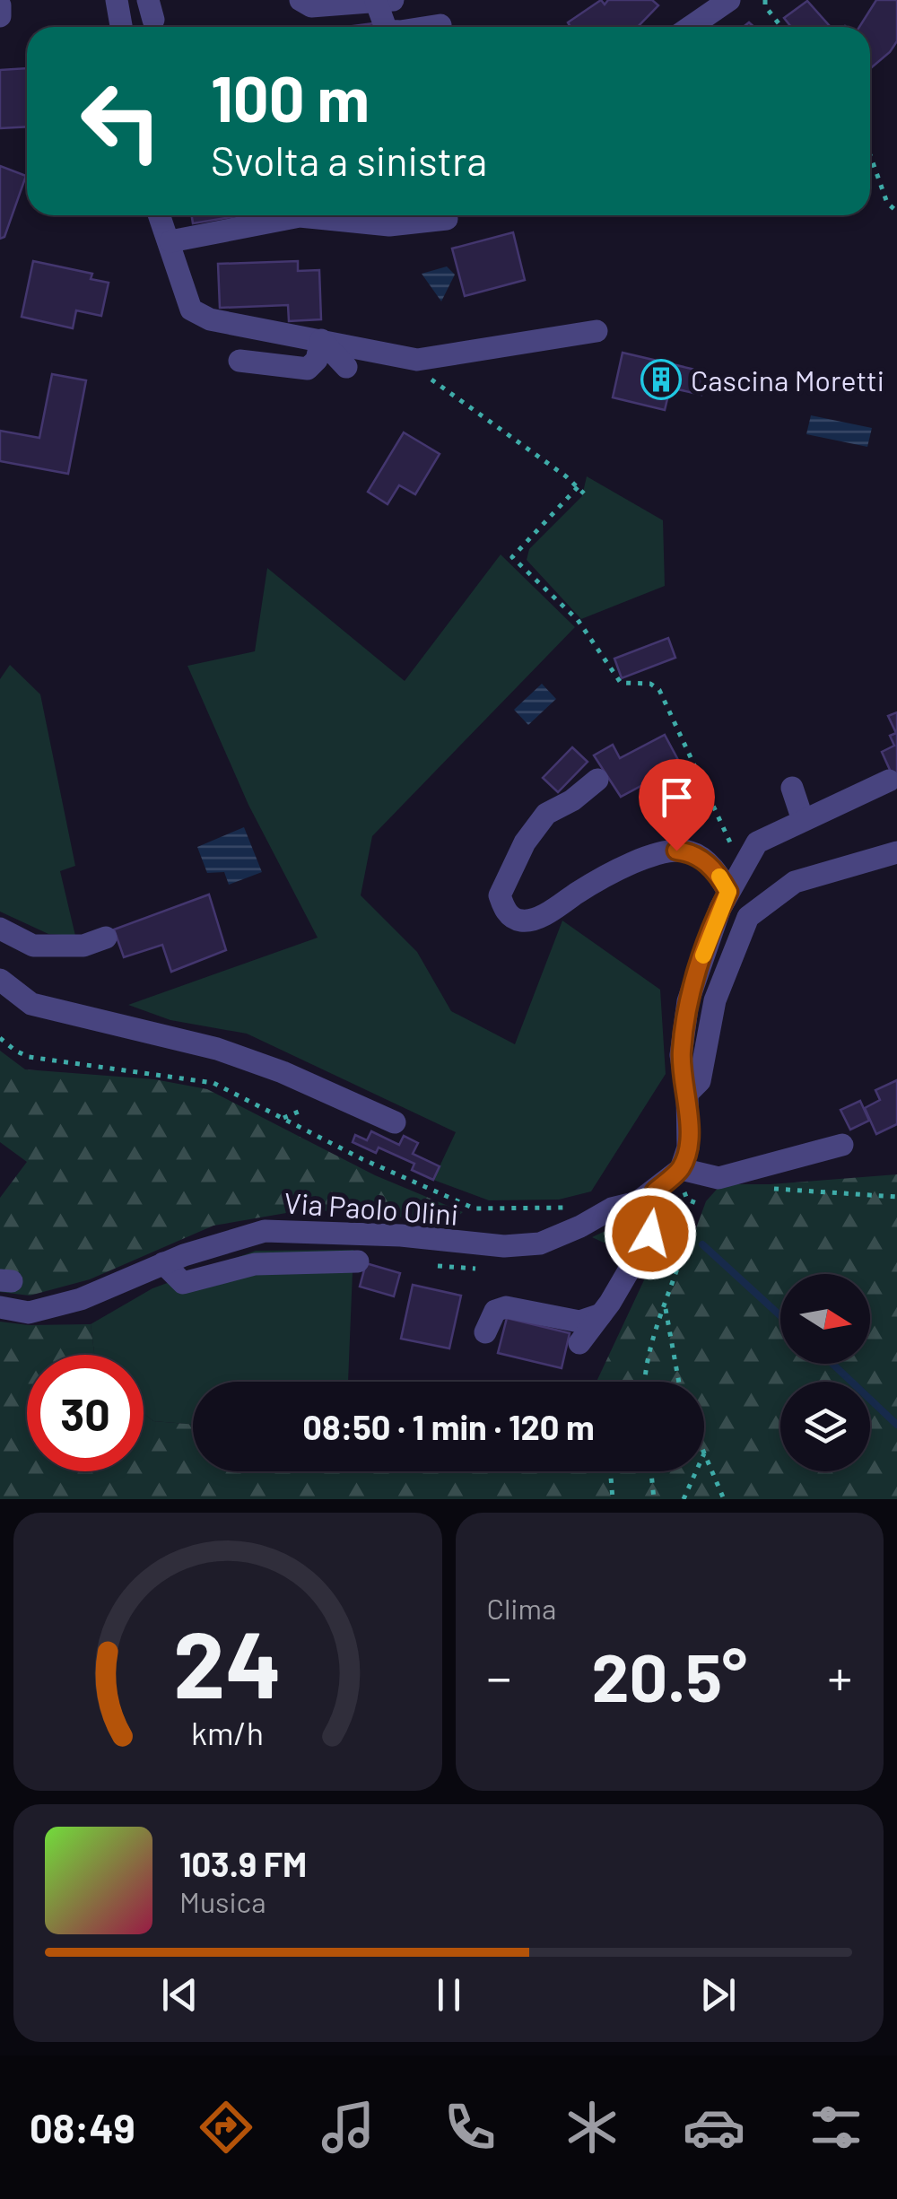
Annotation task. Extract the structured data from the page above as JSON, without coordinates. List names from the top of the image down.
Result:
{
  "streets": {
    "street": ["Via Paolo Olini"]
  },
  "places": {
    "building": ["Cascina Moretti"]
  },
  "north": "right",
  "page": {
    "turn": ["100 m", "Svolta a sinistra"],
    "limit": "30",
    "trip": "08:50 · 1 min · 120 m",
    "tile": "Clima",
    "heat": ["−", "20.5°", "+"],
    "song": ["103.9 FM", "Musica"],
    "tabs": "08:49",
    "gauge": ["24", "km/h"]
  }
}
